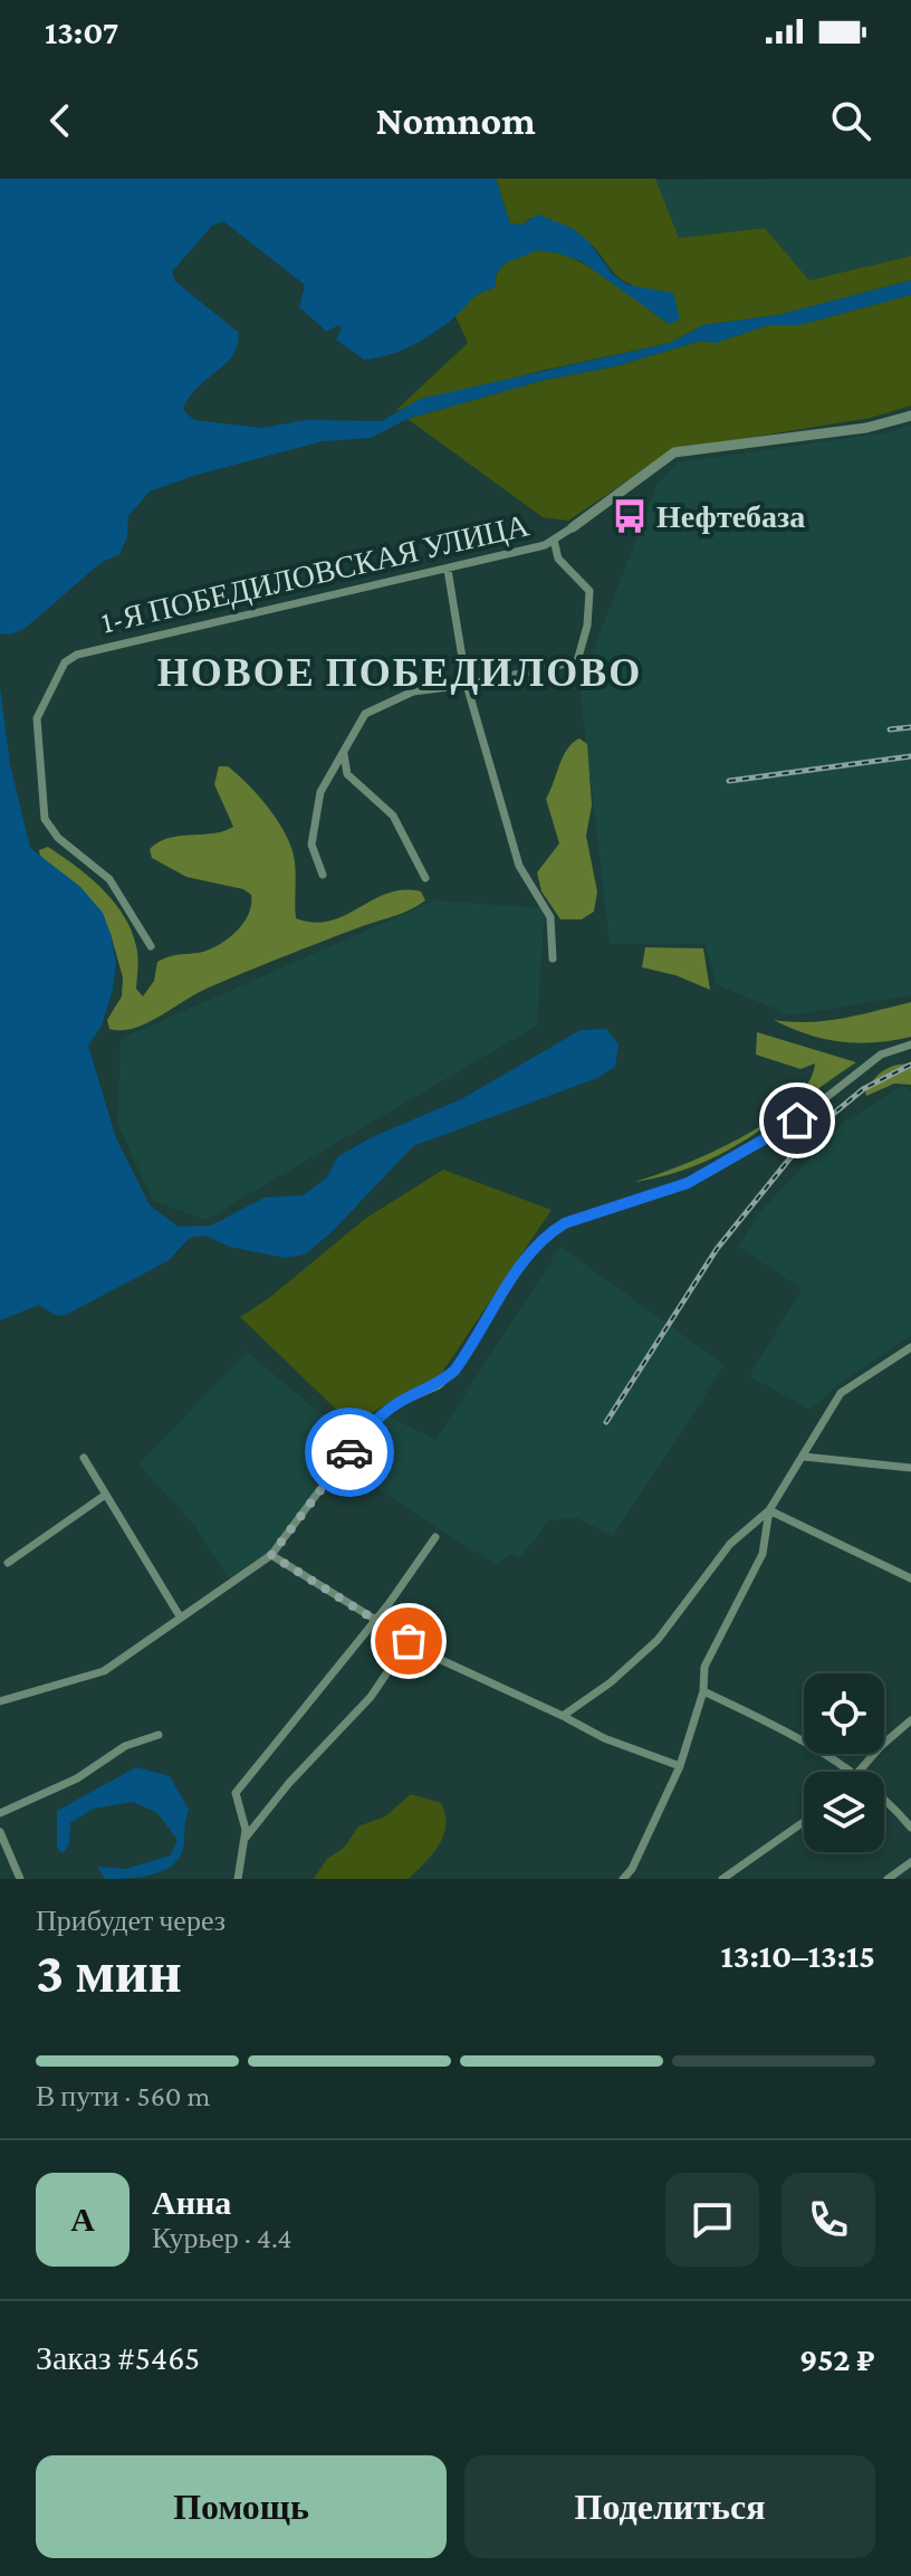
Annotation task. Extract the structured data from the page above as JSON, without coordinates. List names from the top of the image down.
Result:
{
  "streets": {
    "street": ["1-Я ПОБЕДИЛОВСКАЯ УЛИЦА"]
  },
  "districts": ["НОВОЕ ПОБЕДИЛОВО"],
  "places": {
    "bus stop": ["Нефтебаза"]
  },
  "page": {
    "status": "13:07",
    "header": "Nomnom",
    "heading": ["3 мин", "Прибудет через", "13:10–13:15"],
    "panel": [
      "Анна",
      "Курьер · 4.4",
      "Заказ #5465",
      "952 ₽"
    ],
    "bar": "В пути · 560 m",
    "round": "А",
    "buttons": ["Помощь", "Поделиться"]
  }
}
